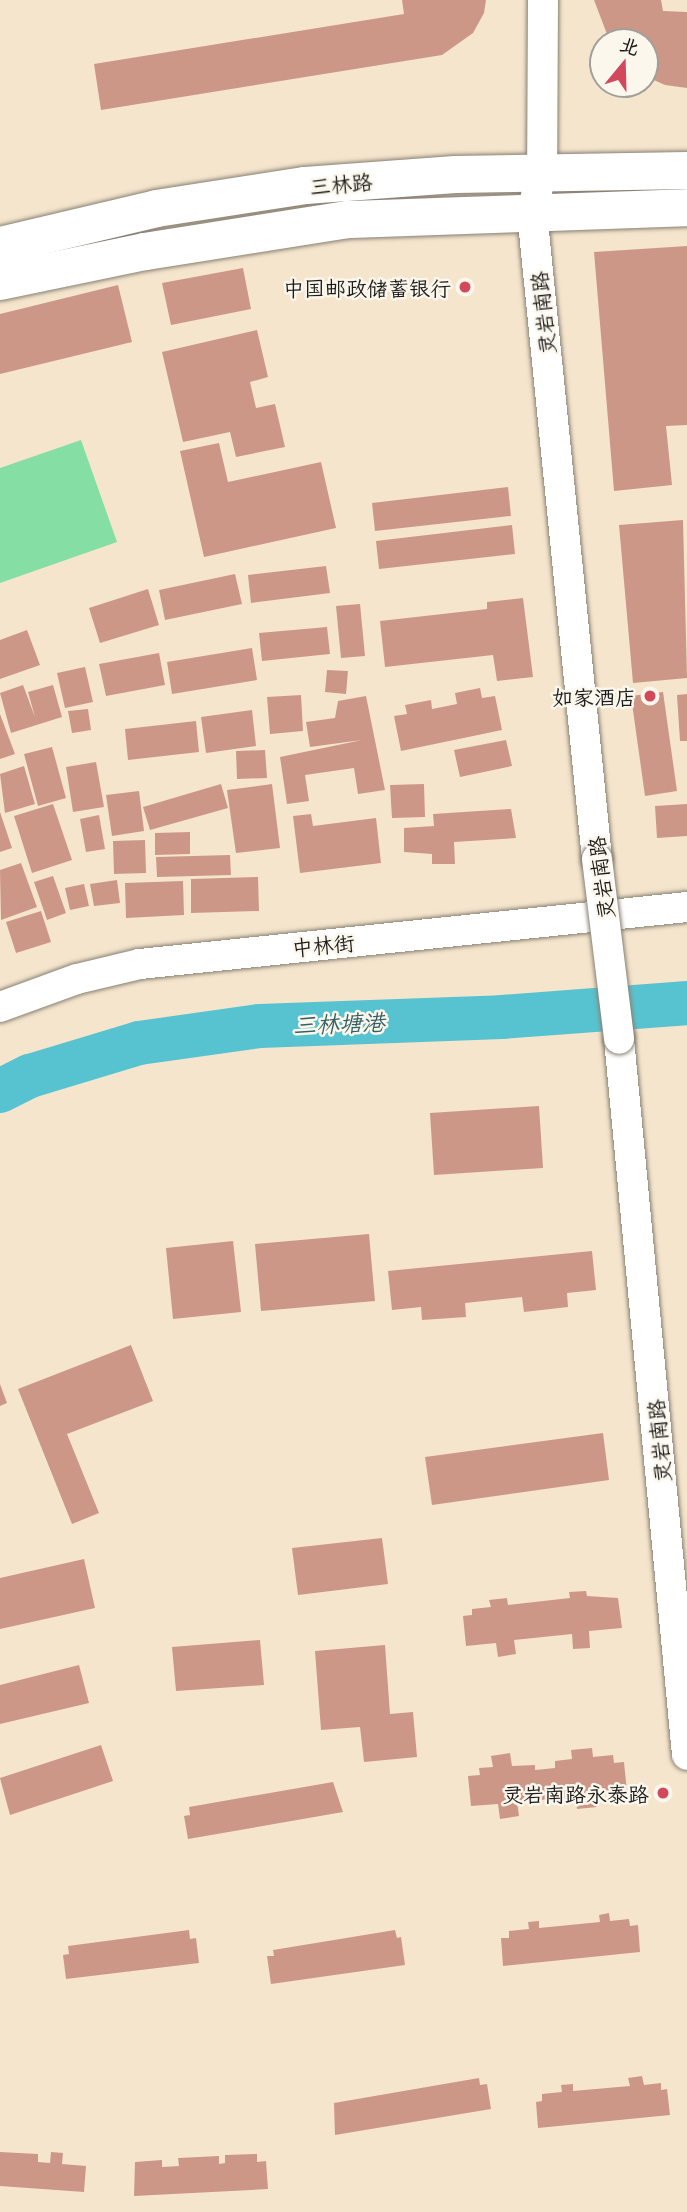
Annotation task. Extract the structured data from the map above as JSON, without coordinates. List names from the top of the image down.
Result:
{
  "streets": {
    "main road": ["三林路"],
    "street": ["灵岩南路", "中林街"]
  },
  "crossings": [
    ["三林路", "灵岩南路"]
  ],
  "water": ["三林塘港"],
  "places": ["中国邮政储蓄银行", "如家酒店", "灵岩南路永泰路"],
  "north": "top"
}
